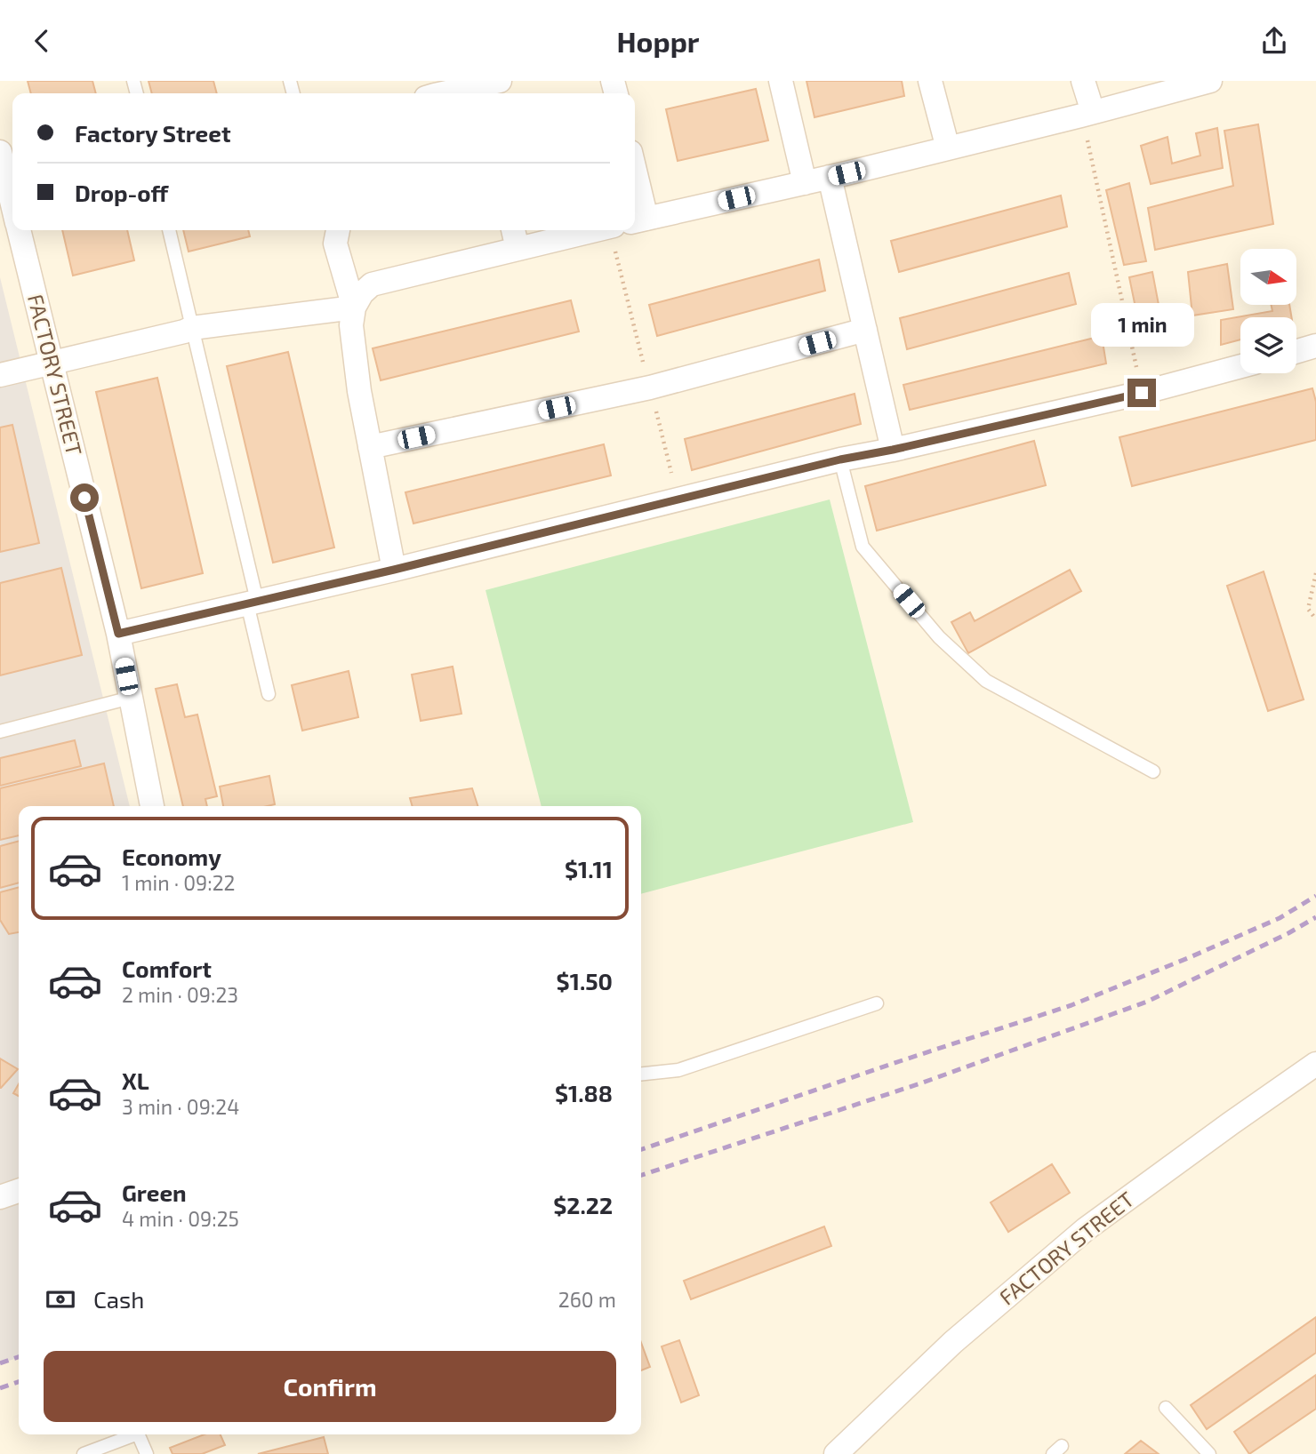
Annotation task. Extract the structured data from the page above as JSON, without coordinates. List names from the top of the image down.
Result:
{
  "streets": {
    "street": ["FACTORY STREET"]
  },
  "north": "right",
  "page": {
    "header": "Hoppr",
    "banner": ["Factory Street", "Drop-off"],
    "bubble": "1 min",
    "list": [
      {
        "name": "Economy",
        "note": "1 min · 09:22",
        "value": "$1.11"
      },
      {
        "name": "Comfort",
        "note": "2 min · 09:23",
        "value": "$1.50"
      },
      {
        "name": "XL",
        "note": "3 min · 09:24",
        "value": "$1.88"
      },
      {
        "name": "Green",
        "note": "4 min · 09:25",
        "value": "$2.22"
      }
    ],
    "pay": ["Cash", "260 m"],
    "buttons": "Confirm"
  }
}
